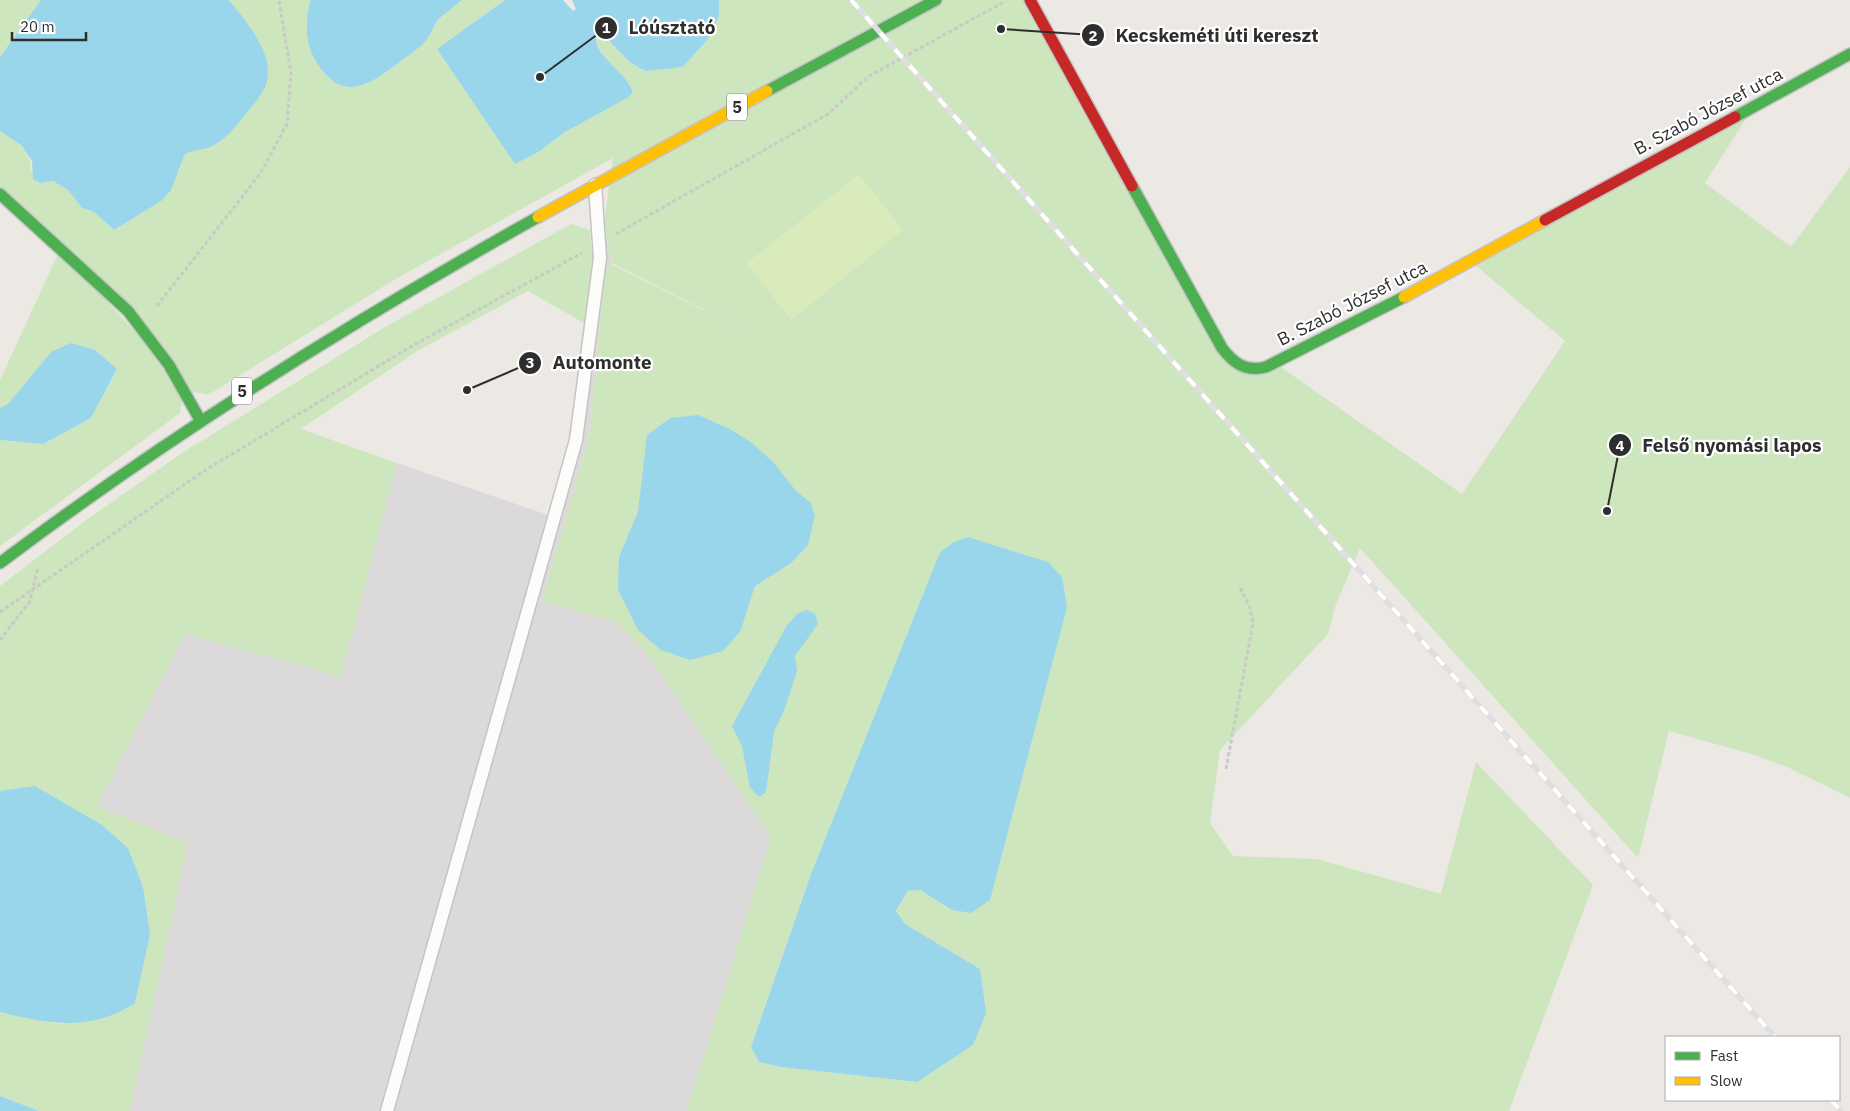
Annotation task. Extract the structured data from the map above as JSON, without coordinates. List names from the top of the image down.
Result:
{
  "streets": {
    "street": ["5", "B. Szabó József utca"]
  },
  "places": [
    "Kecskeméti úti kereszt",
    "Lóúsztató",
    "Automonte",
    "Felső nyomási lapos"
  ],
  "legend": ["Fast", "Slow"],
  "scale_bar": "20 m"
}
